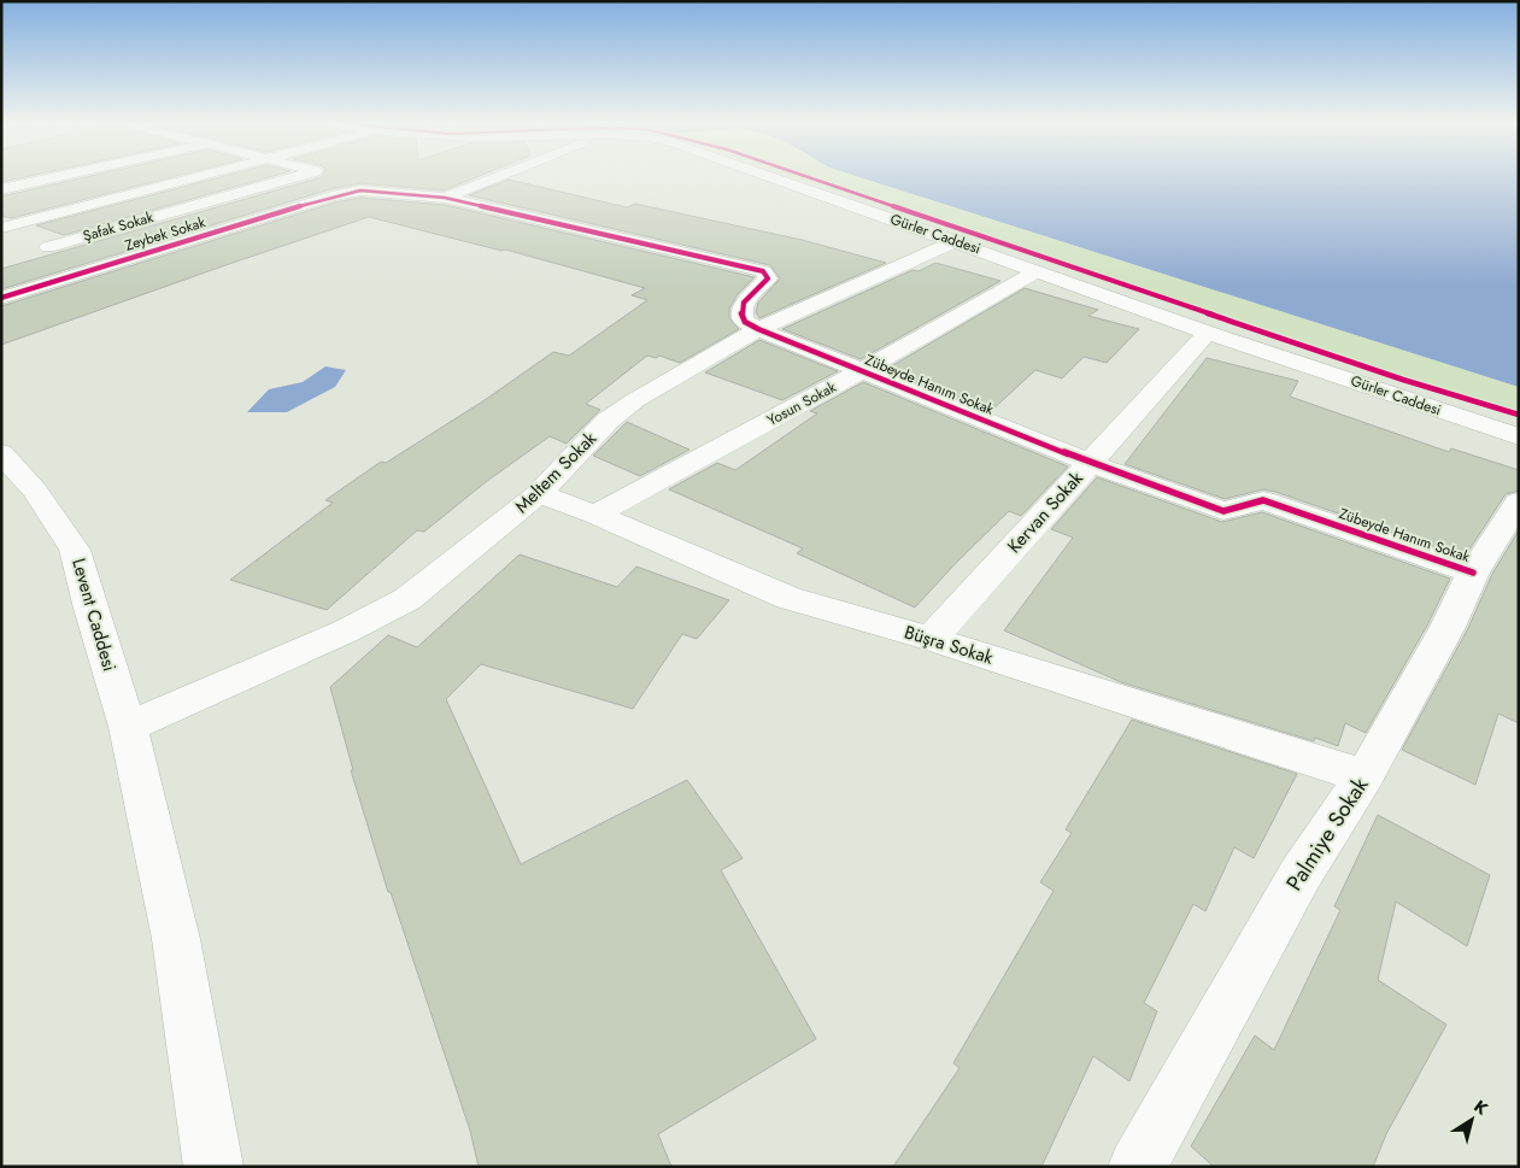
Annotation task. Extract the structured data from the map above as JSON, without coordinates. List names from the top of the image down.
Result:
{
  "streets": {
    "street": [
      "Şafak Sokak",
      "Zeybek Sokak",
      "Gürler Caddesi",
      "Zübeyde Hanım Sokak",
      "Yosun Sokak",
      "Meltem Sokak",
      "Kervan Sokak",
      "Levent Caddesi",
      "Büşra Sokak",
      "Palmiye Sokak"
    ]
  },
  "crossings": [
    ["Zeybek Sokak", "Zübeyde Hanım Sokak"],
    ["Gürler Caddesi", "Yosun Sokak"],
    ["Gürler Caddesi", "Meltem Sokak"],
    ["Gürler Caddesi", "Kervan Sokak"],
    ["Zübeyde Hanım Sokak", "Yosun Sokak"],
    ["Zübeyde Hanım Sokak", "Meltem Sokak"],
    ["Zübeyde Hanım Sokak", "Kervan Sokak"],
    ["Zübeyde Hanım Sokak", "Palmiye Sokak"],
    ["Yosun Sokak", "Büşra Sokak"],
    ["Meltem Sokak", "Levent Caddesi"],
    ["Meltem Sokak", "Büşra Sokak"],
    ["Kervan Sokak", "Büşra Sokak"],
    ["Büşra Sokak", "Palmiye Sokak"]
  ],
  "north": "top right"
}
